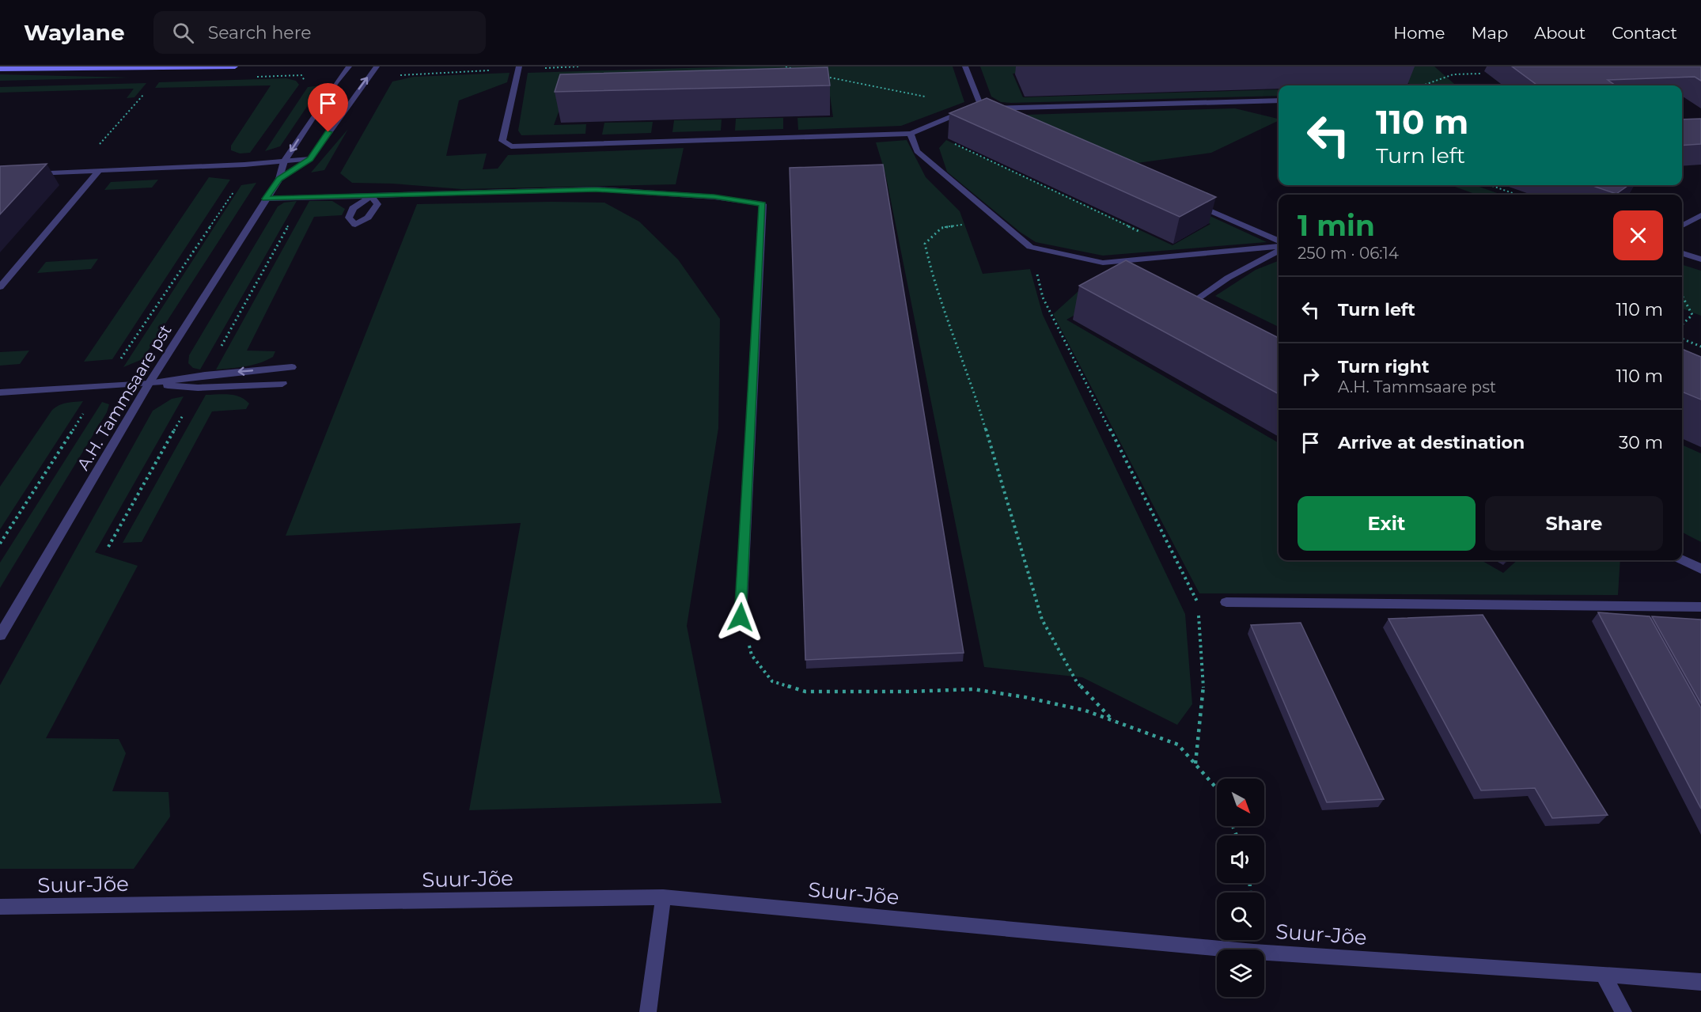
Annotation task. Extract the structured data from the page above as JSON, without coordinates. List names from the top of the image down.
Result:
{
  "streets": {
    "street": ["A.H. Tammsaare pst", "Suur-Jõe"]
  },
  "north": "bottom right",
  "page": {
    "header": "Waylane",
    "search": "Search here",
    "nav": [
      "Home",
      "Map",
      "About",
      "Contact"
    ],
    "turn": ["110 m", "Turn left"],
    "heading": ["1 min", "250 m · 06:14"],
    "list": [
      {
        "name": "Turn left",
        "value": "110 m"
      },
      {
        "name": "Turn right",
        "note": "A.H. Tammsaare pst",
        "value": "110 m"
      },
      {
        "name": "Arrive at destination",
        "value": "30 m"
      }
    ],
    "buttons": ["Exit", "Share"]
  }
}
